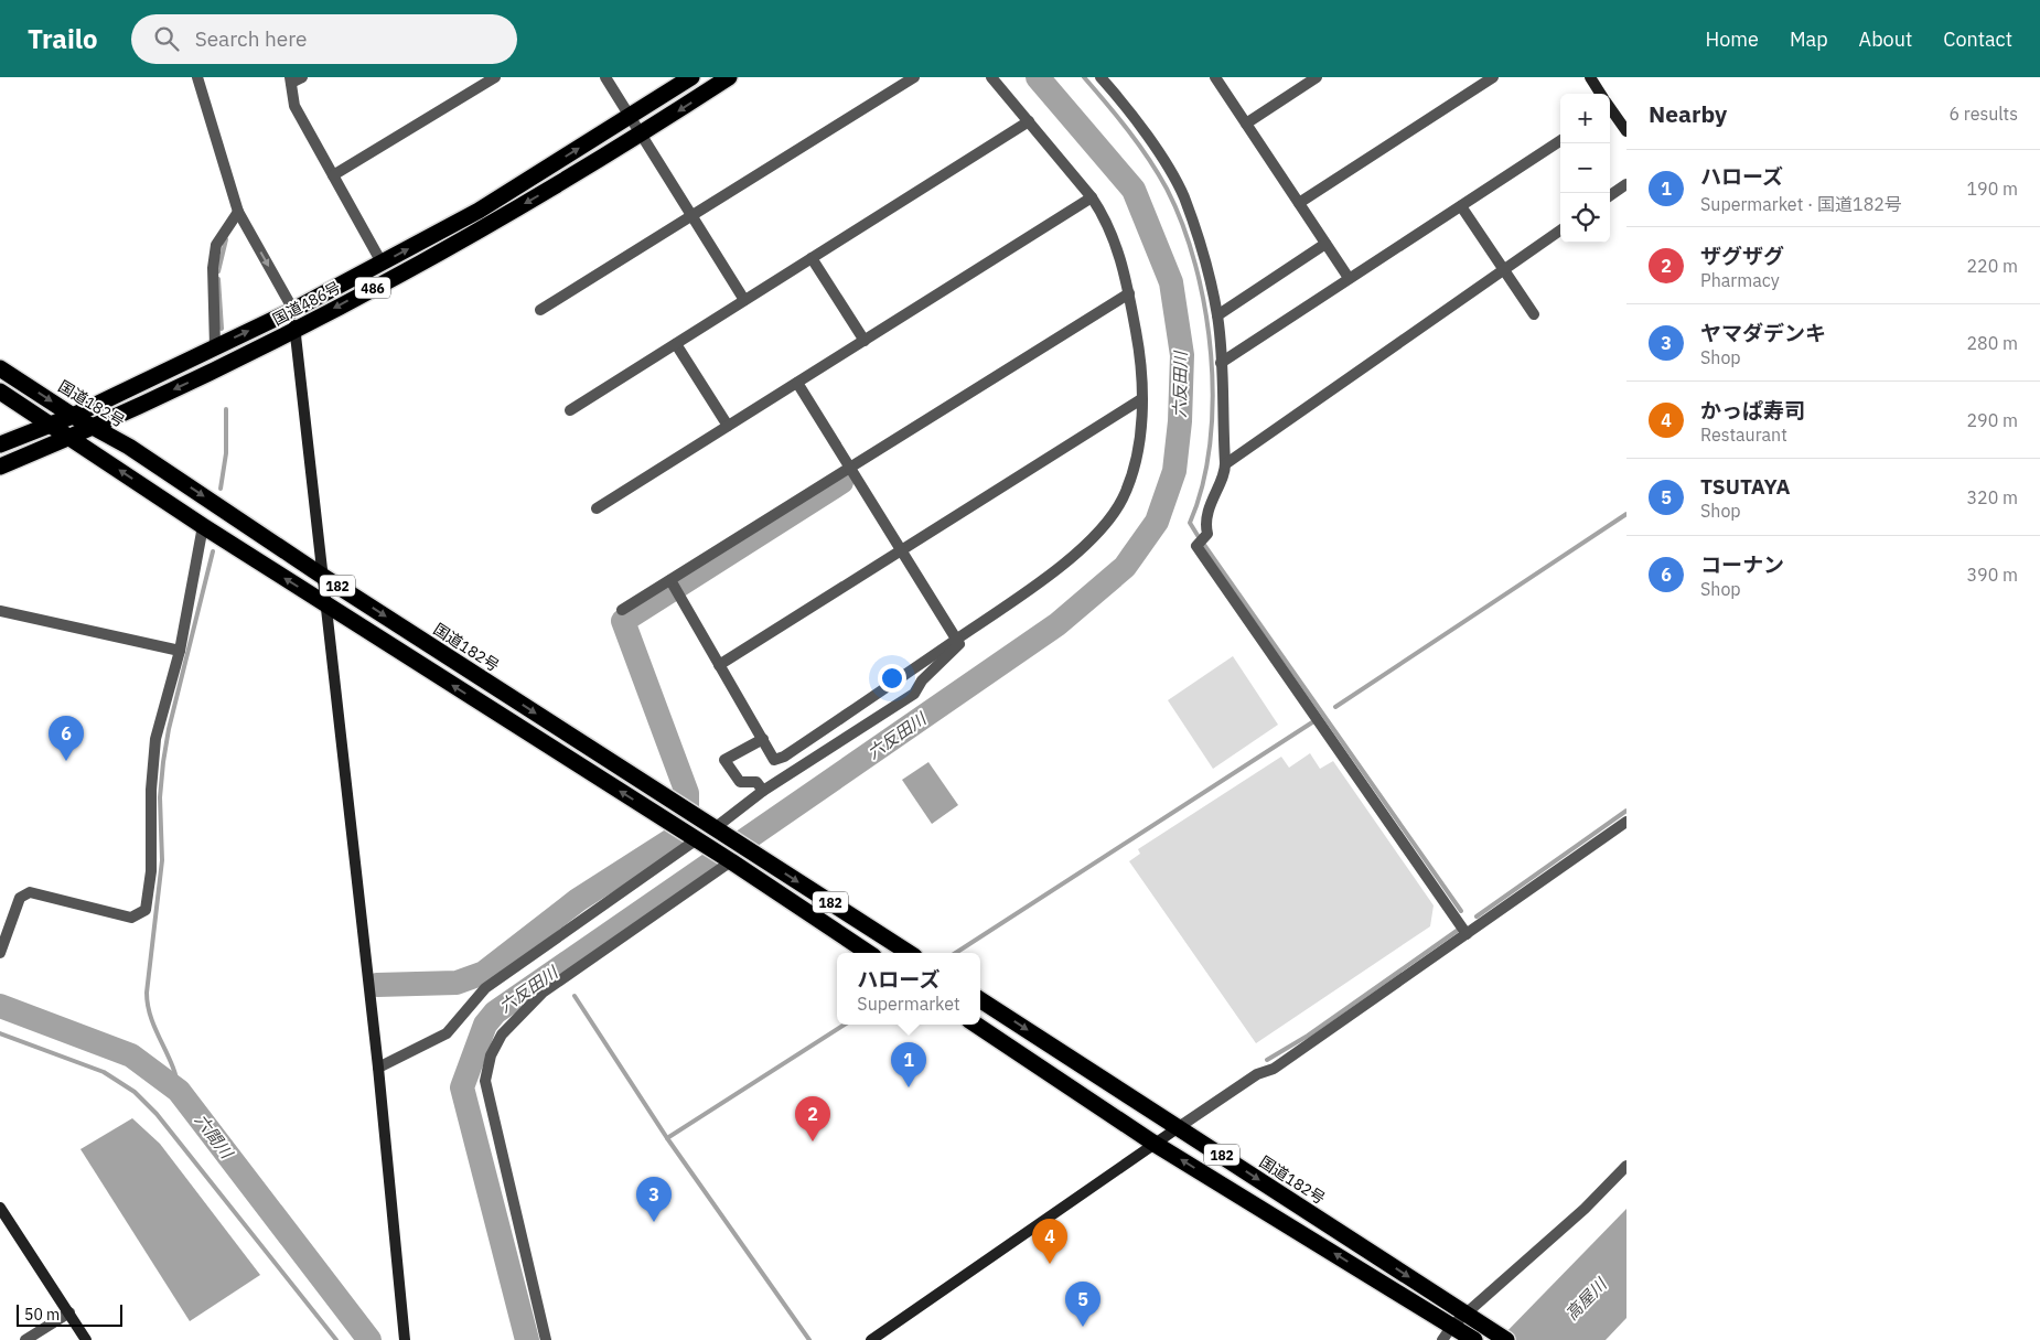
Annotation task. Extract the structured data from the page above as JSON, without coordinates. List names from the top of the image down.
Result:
{
  "streets": {
    "highway": [
      "486",
      "国道486号",
      "国道182号",
      "182"
    ]
  },
  "crossings": [
    ["国道486号", "国道182号"],
    ["国道486号", "182"]
  ],
  "water": ["六反田川", "六間川", "高屋川"],
  "scale_bar": "50 m",
  "page": {
    "header": "Trailo",
    "search": "Search here",
    "nav": [
      "Home",
      "Map",
      "About",
      "Contact"
    ],
    "heading": ["Nearby", "6 results"],
    "map_buttons": ["+", "−"],
    "list": [
      {
        "mark": "1",
        "name": "ハローズ",
        "note": "Supermarket · 国道182号",
        "value": "190 m"
      },
      {
        "mark": "2",
        "name": "ザグザグ",
        "note": "Pharmacy",
        "value": "220 m"
      },
      {
        "mark": "3",
        "name": "ヤマダデンキ",
        "note": "Shop",
        "value": "280 m"
      },
      {
        "mark": "4",
        "name": "かっぱ寿司",
        "note": "Restaurant",
        "value": "290 m"
      },
      {
        "mark": "5",
        "name": "TSUTAYA",
        "note": "Shop",
        "value": "320 m"
      },
      {
        "mark": "6",
        "name": "コーナン",
        "note": "Shop",
        "value": "390 m"
      }
    ],
    "pins": [
      "6",
      "1",
      "2",
      "3",
      "4",
      "5"
    ],
    "popup": ["ハローズ", "Supermarket"],
    "scale": "50 m"
  }
}
